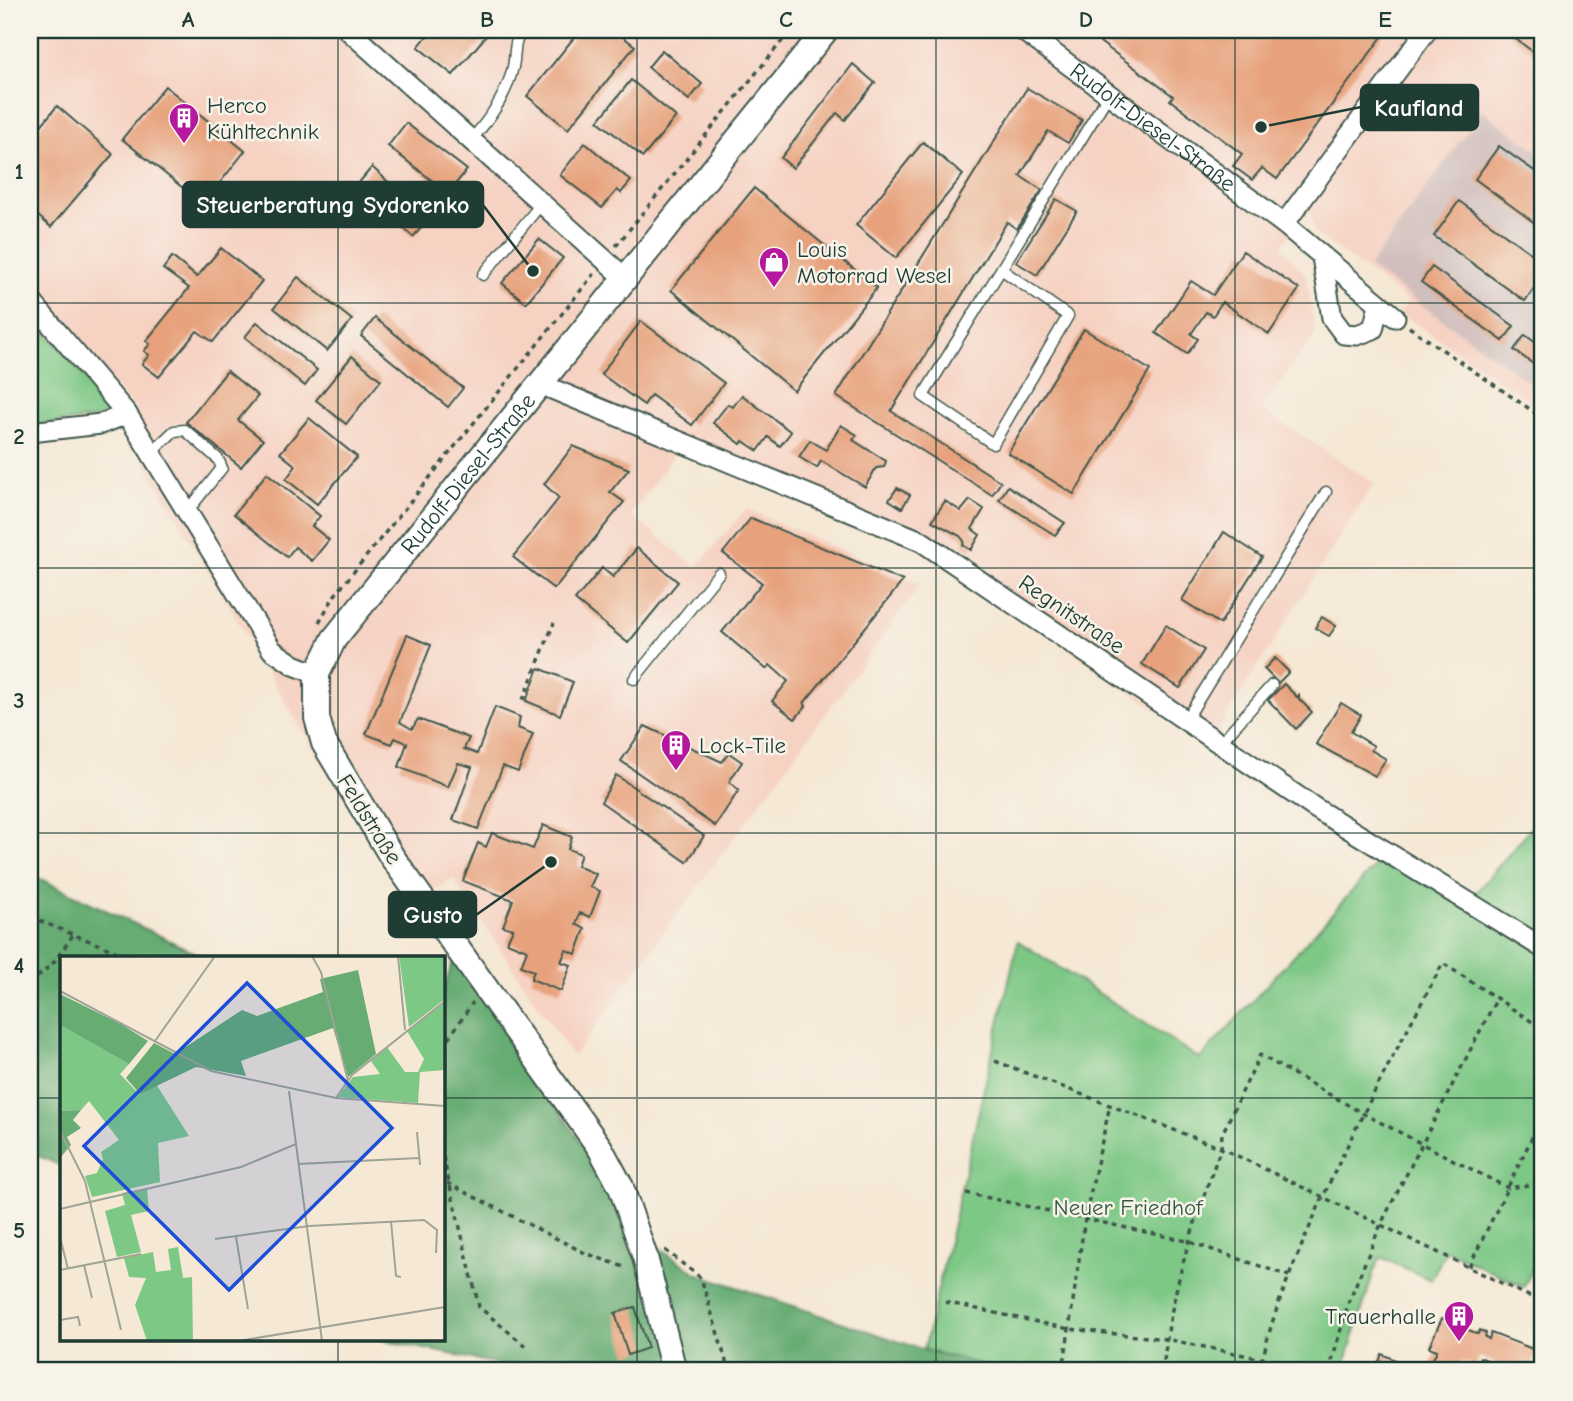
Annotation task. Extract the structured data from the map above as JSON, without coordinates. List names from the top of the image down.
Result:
{
  "streets": {
    "street": ["Rudolf-Diesel-Straße", "Regnitstraße", "Feldstraße"]
  },
  "crossings": [
    ["Rudolf-Diesel-Straße", "Regnitstraße"],
    ["Rudolf-Diesel-Straße", "Feldstraße"]
  ],
  "parks": ["Neuer Friedhof"],
  "places": {
    "other": ["Kaufland", "Steuerberatung Sydorenko", "Gusto"],
    "building": ["Herco Kühltechnik", "Lock-Tile", "Trauerhalle"],
    "shop": ["Louis Motorrad Wesel"]
  },
  "grid": {
    "columns": [
      "A",
      "B",
      "C",
      "D",
      "E"
    ],
    "rows": [
      "1",
      "2",
      "3",
      "4",
      "5"
    ]
  }
}
